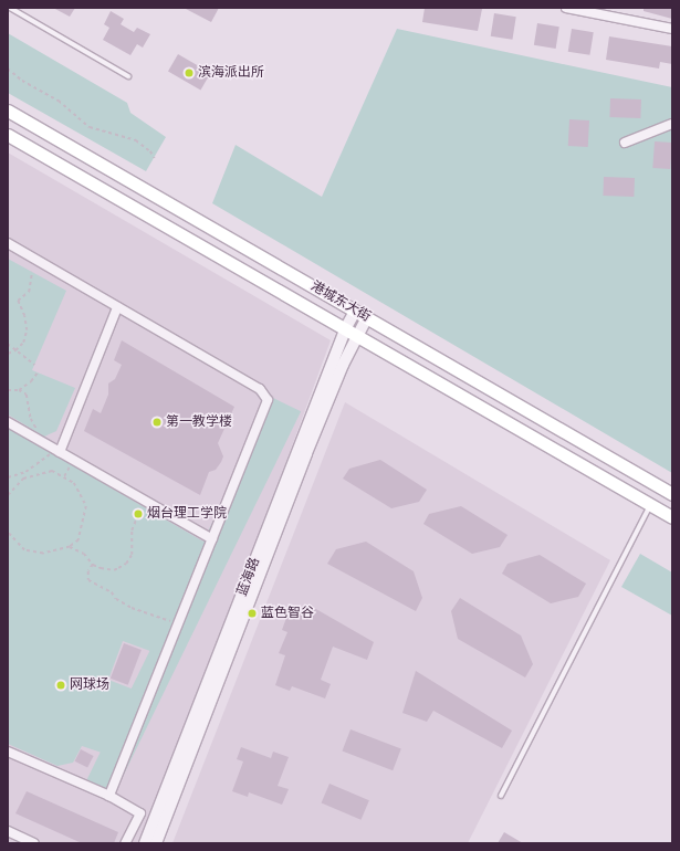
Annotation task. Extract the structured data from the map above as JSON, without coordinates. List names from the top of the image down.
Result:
{
  "streets": {
    "main road": ["港城东大街"],
    "street": ["蓝海路"]
  },
  "crossings": [
    ["港城东大街", "蓝海路"]
  ],
  "places": [
    "滨海派出所",
    "第一教学楼",
    "烟台理工学院",
    "蓝色智谷",
    "网球场"
  ]
}
